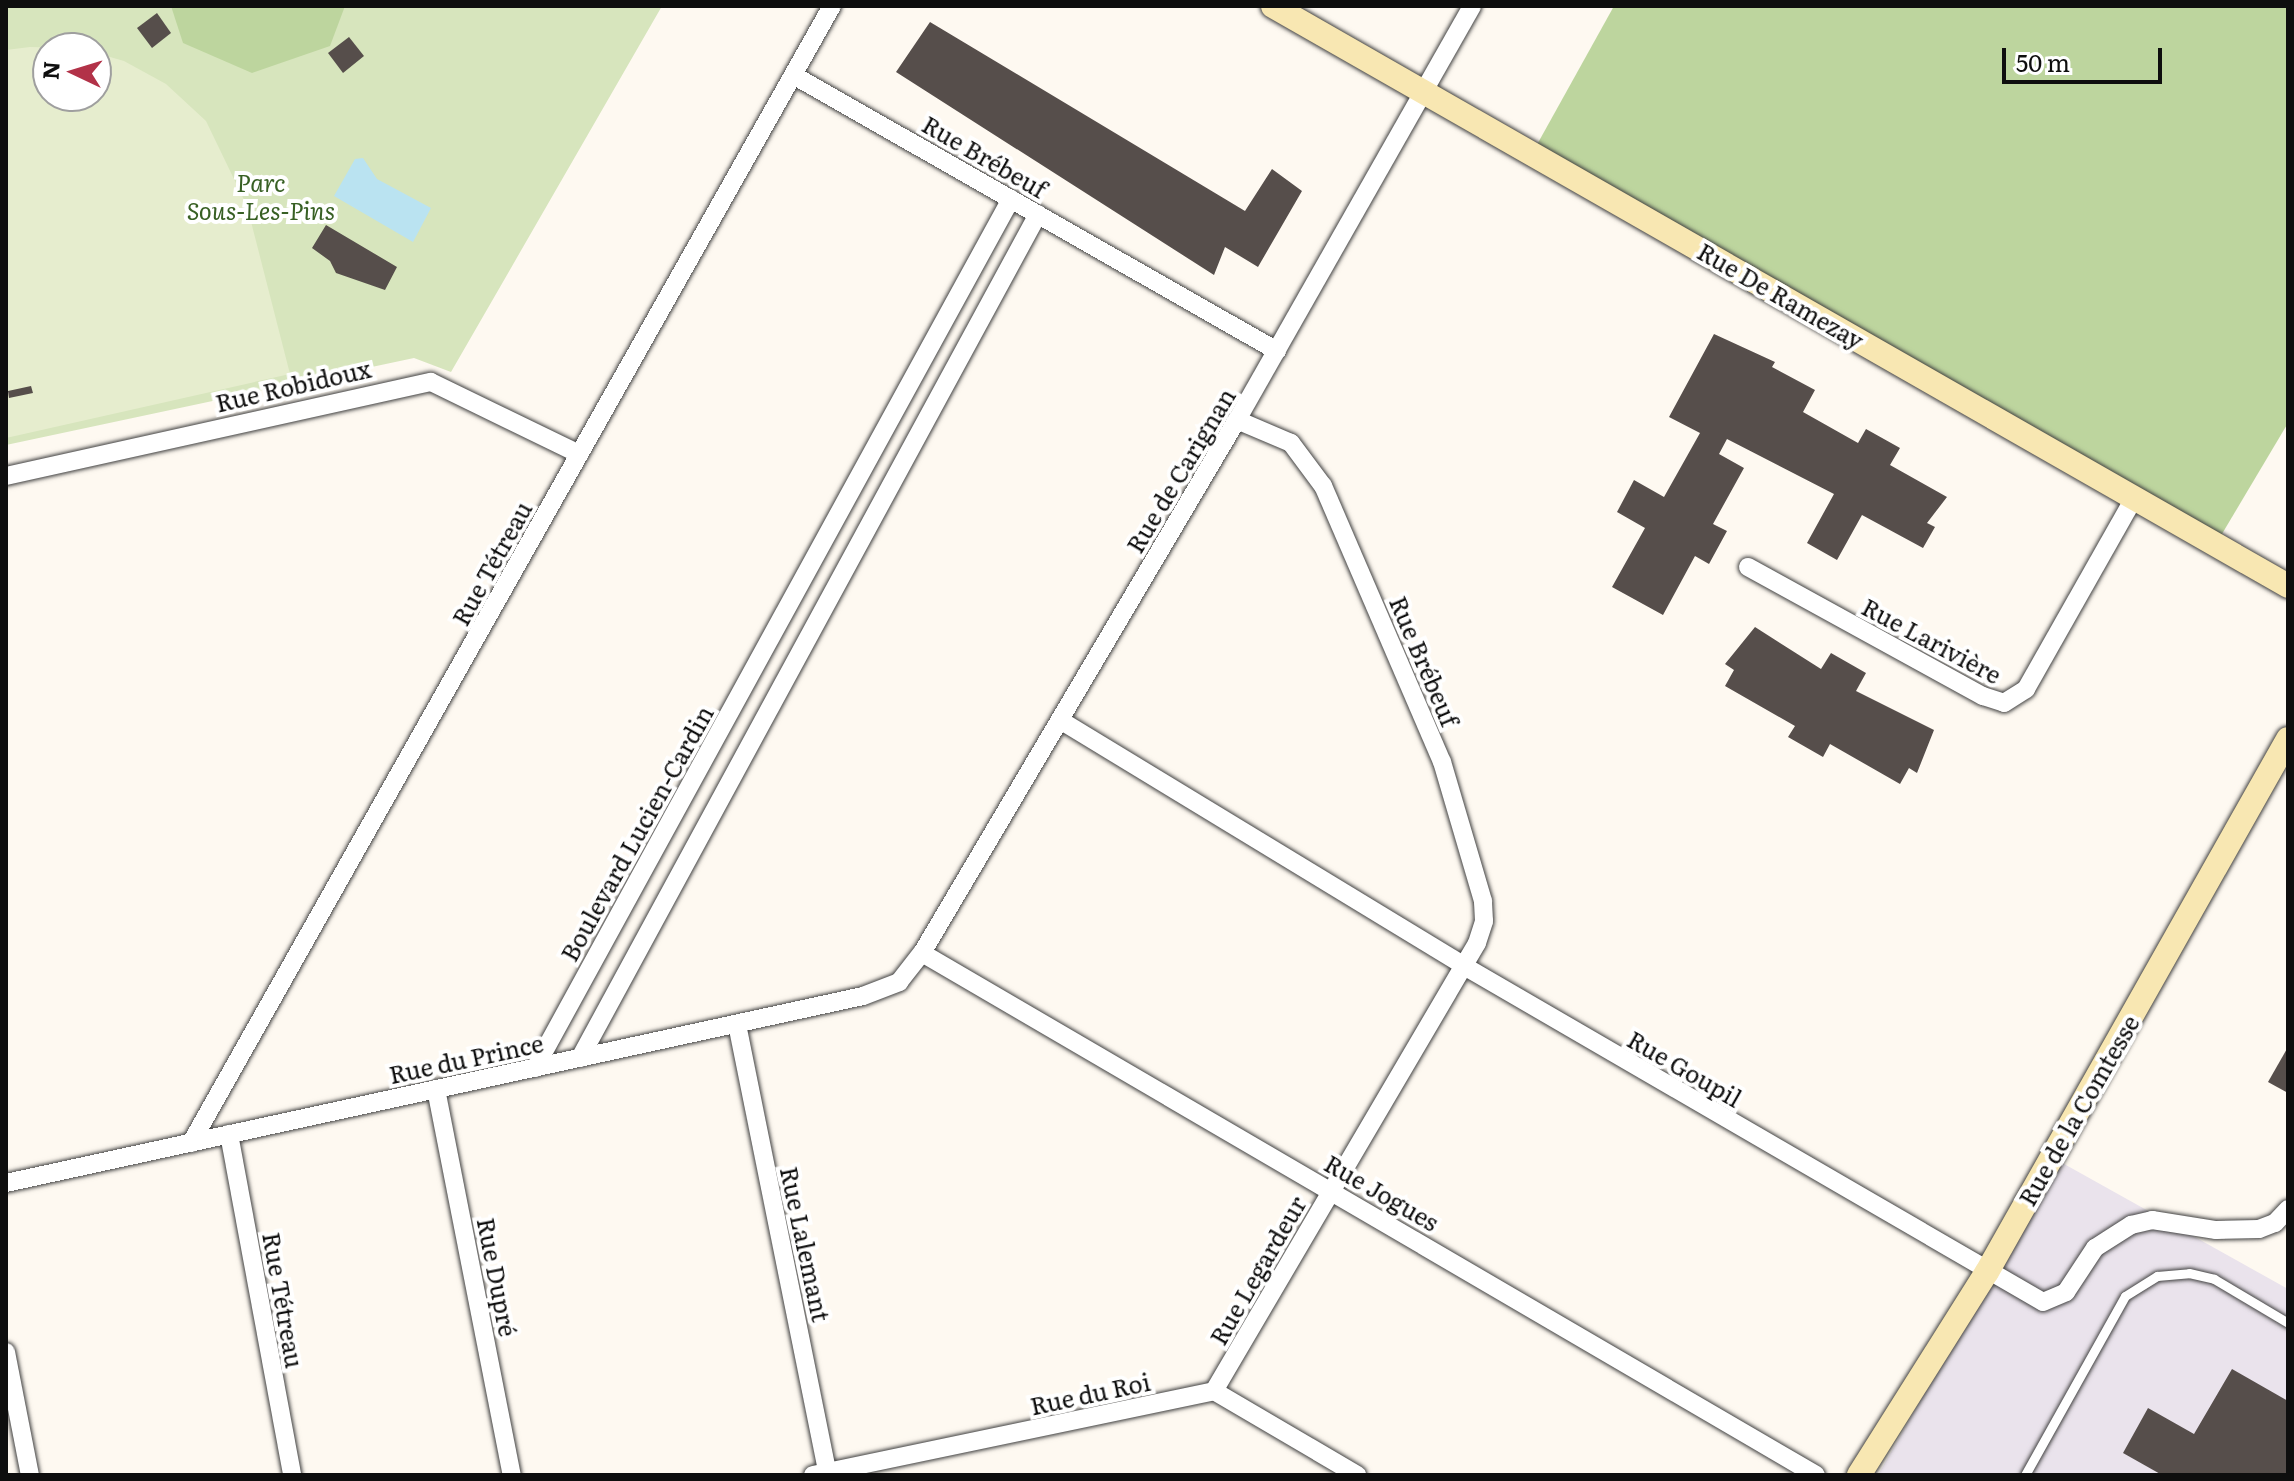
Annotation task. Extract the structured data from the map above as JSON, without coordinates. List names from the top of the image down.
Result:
{
  "streets": {
    "street": [
      "Rue Brébeuf",
      "Rue De Ramezay",
      "Rue Robidoux",
      "Rue de Carignan",
      "Rue Tétreau",
      "Rue Larivière",
      "Boulevard Lucien-Cardin",
      "Rue du Prince",
      "Rue Goupil",
      "Rue de la Comtesse",
      "Rue Jogues",
      "Rue Lalemant",
      "Rue Legardeur",
      "Rue Dupré",
      "Rue du Roi"
    ]
  },
  "crossings": [
    ["Rue Brébeuf", "Rue de Carignan"],
    ["Rue Brébeuf", "Rue Tétreau"],
    ["Rue Brébeuf", "Boulevard Lucien-Cardin"],
    ["Rue Brébeuf", "Rue Goupil"],
    ["Rue Brébeuf", "Rue Legardeur"],
    ["Rue De Ramezay", "Rue de Carignan"],
    ["Rue De Ramezay", "Rue Larivière"],
    ["Rue Robidoux", "Rue Tétreau"],
    ["Rue de Carignan", "Rue du Prince"],
    ["Rue de Carignan", "Rue Goupil"],
    ["Rue de Carignan", "Rue Jogues"],
    ["Rue Tétreau", "Rue du Prince"],
    ["Boulevard Lucien-Cardin", "Rue du Prince"],
    ["Rue du Prince", "Rue Jogues"],
    ["Rue du Prince", "Rue Lalemant"],
    ["Rue du Prince", "Rue Dupré"],
    ["Rue Goupil", "Rue de la Comtesse"],
    ["Rue Goupil", "Rue Legardeur"],
    ["Rue Jogues", "Rue Legardeur"],
    ["Rue Lalemant", "Rue du Roi"],
    ["Rue Legardeur", "Rue du Roi"]
  ],
  "parks": ["Parc Sous-Les-Pins"],
  "scale_bar": "50 m",
  "north": "left"
}
